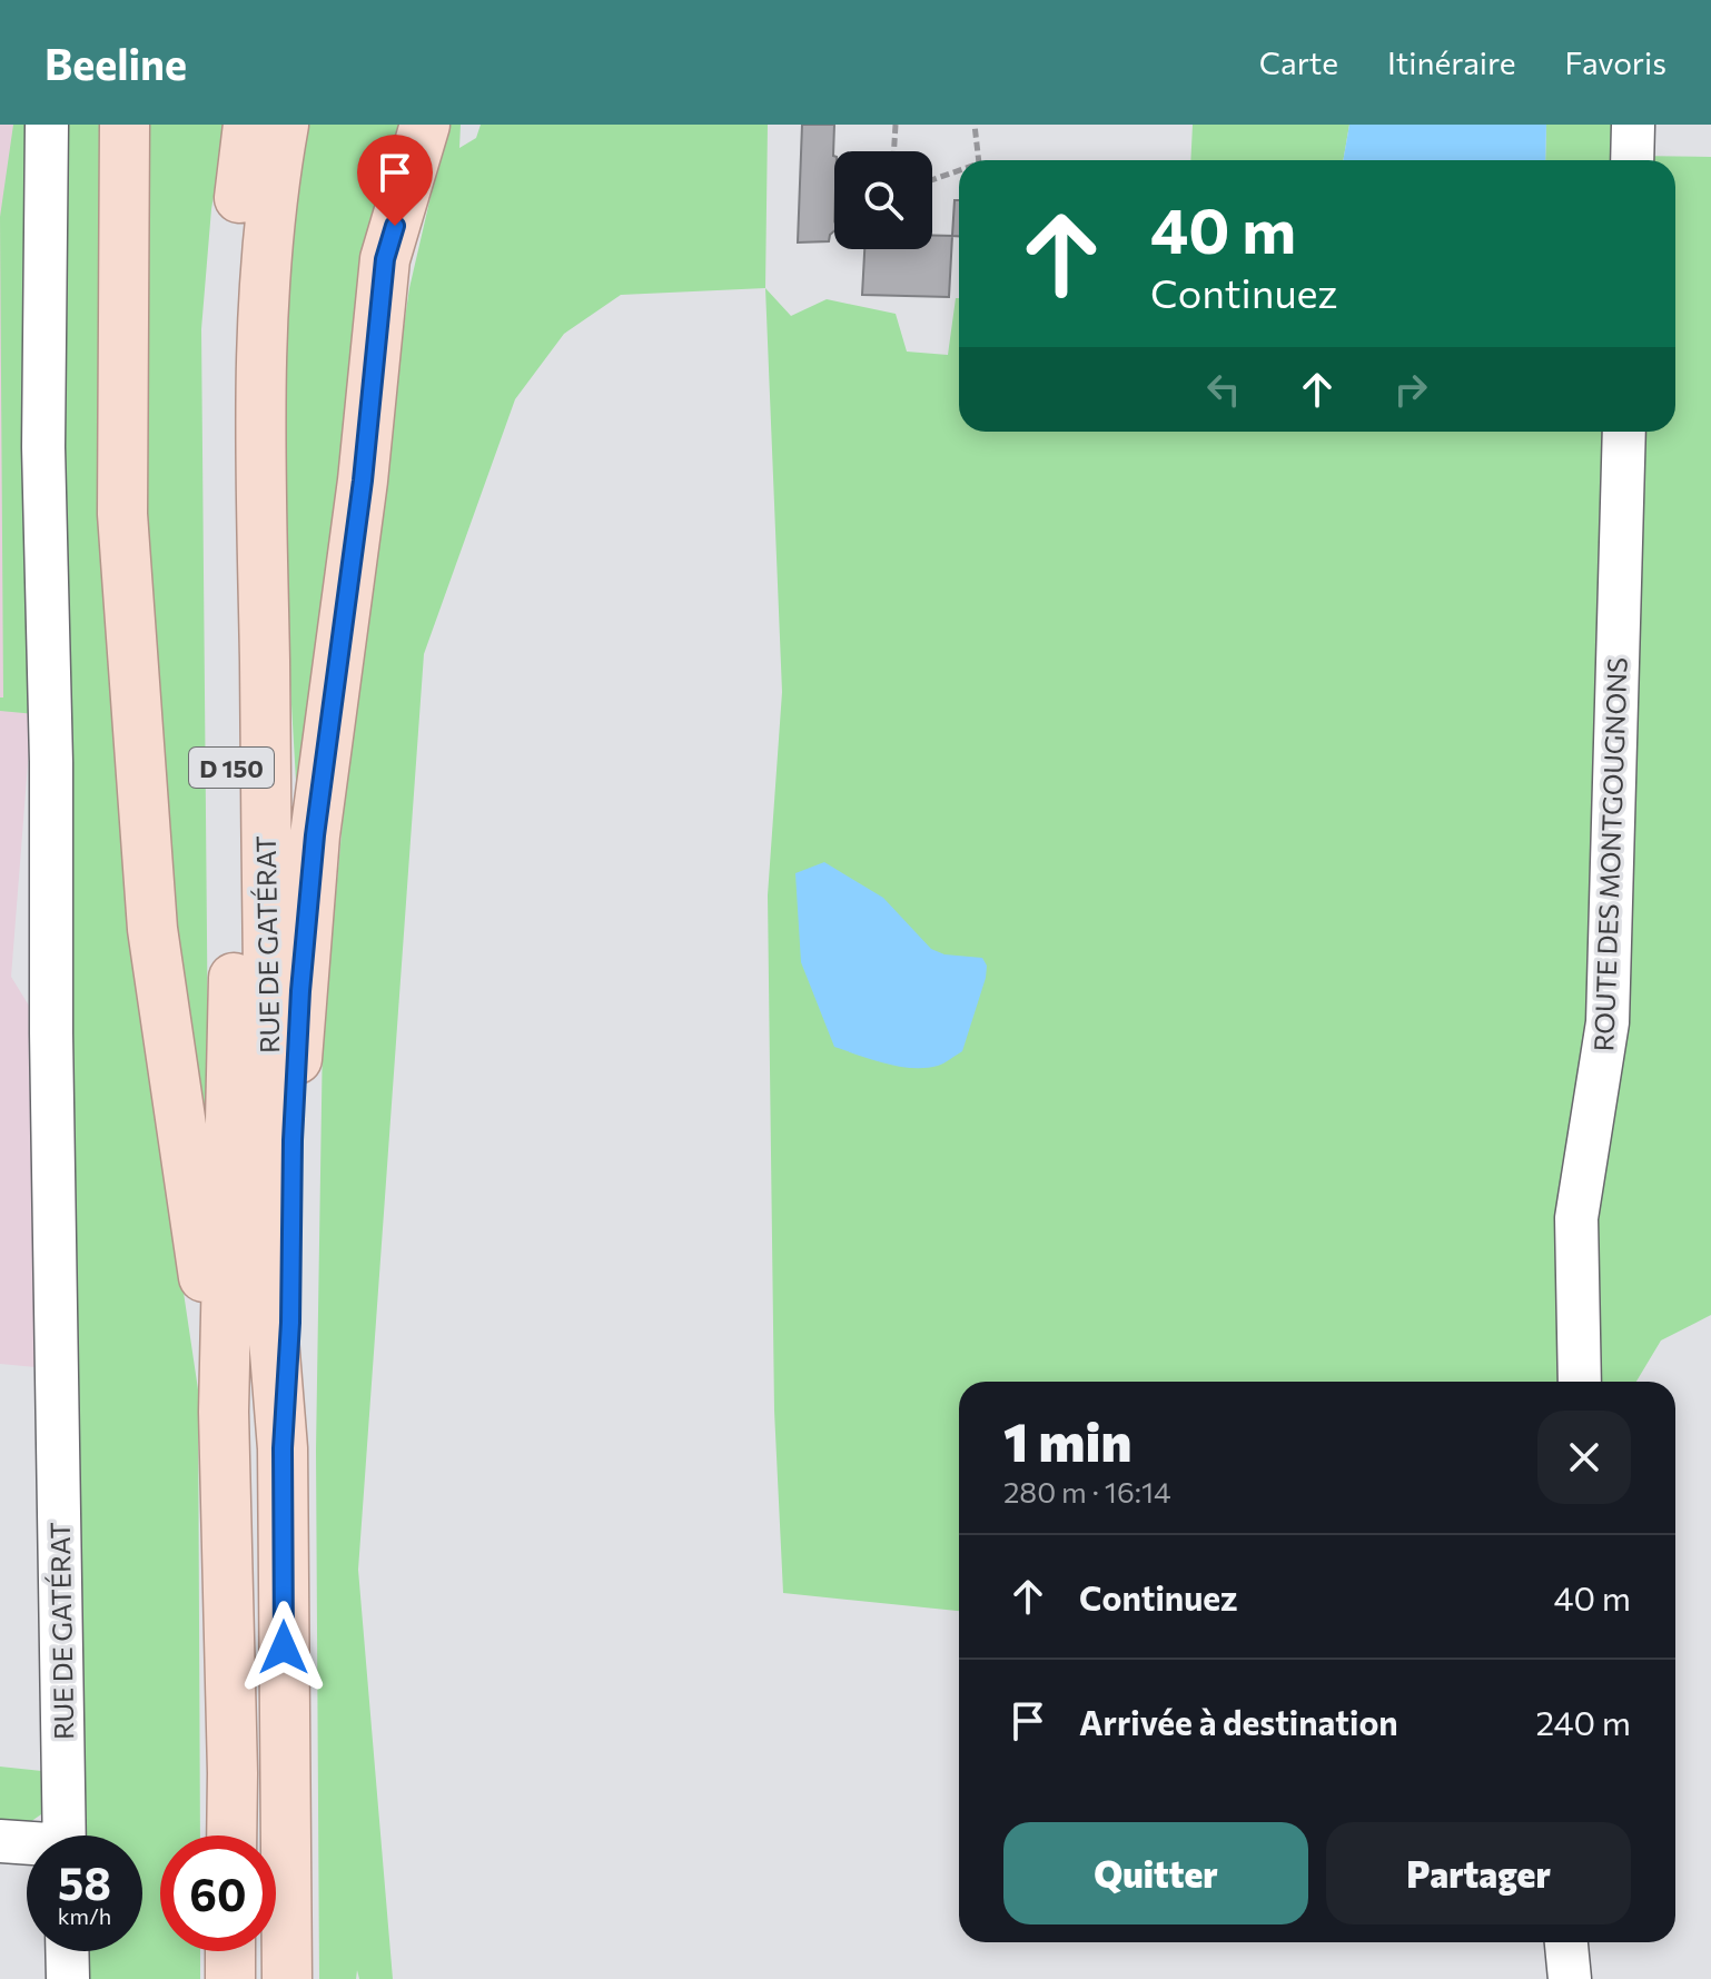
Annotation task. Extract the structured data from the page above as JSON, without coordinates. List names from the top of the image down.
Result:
{
  "streets": {
    "main road": ["D 150", "RUE DE GATÉRAT"],
    "street": ["ROUTE DES MONTGOUGNONS"]
  },
  "page": {
    "header": "Beeline",
    "nav": ["Carte", "Itinéraire", "Favoris"],
    "turn": ["40 m", "Continuez"],
    "heading": ["1 min", "280 m · 16:14"],
    "list": [
      {
        "name": "Continuez",
        "value": "40 m"
      },
      {
        "name": "Arrivée à destination",
        "value": "240 m"
      }
    ],
    "buttons": ["Quitter", "Partager"],
    "speed": "58 km/h",
    "limit": "60"
  }
}
